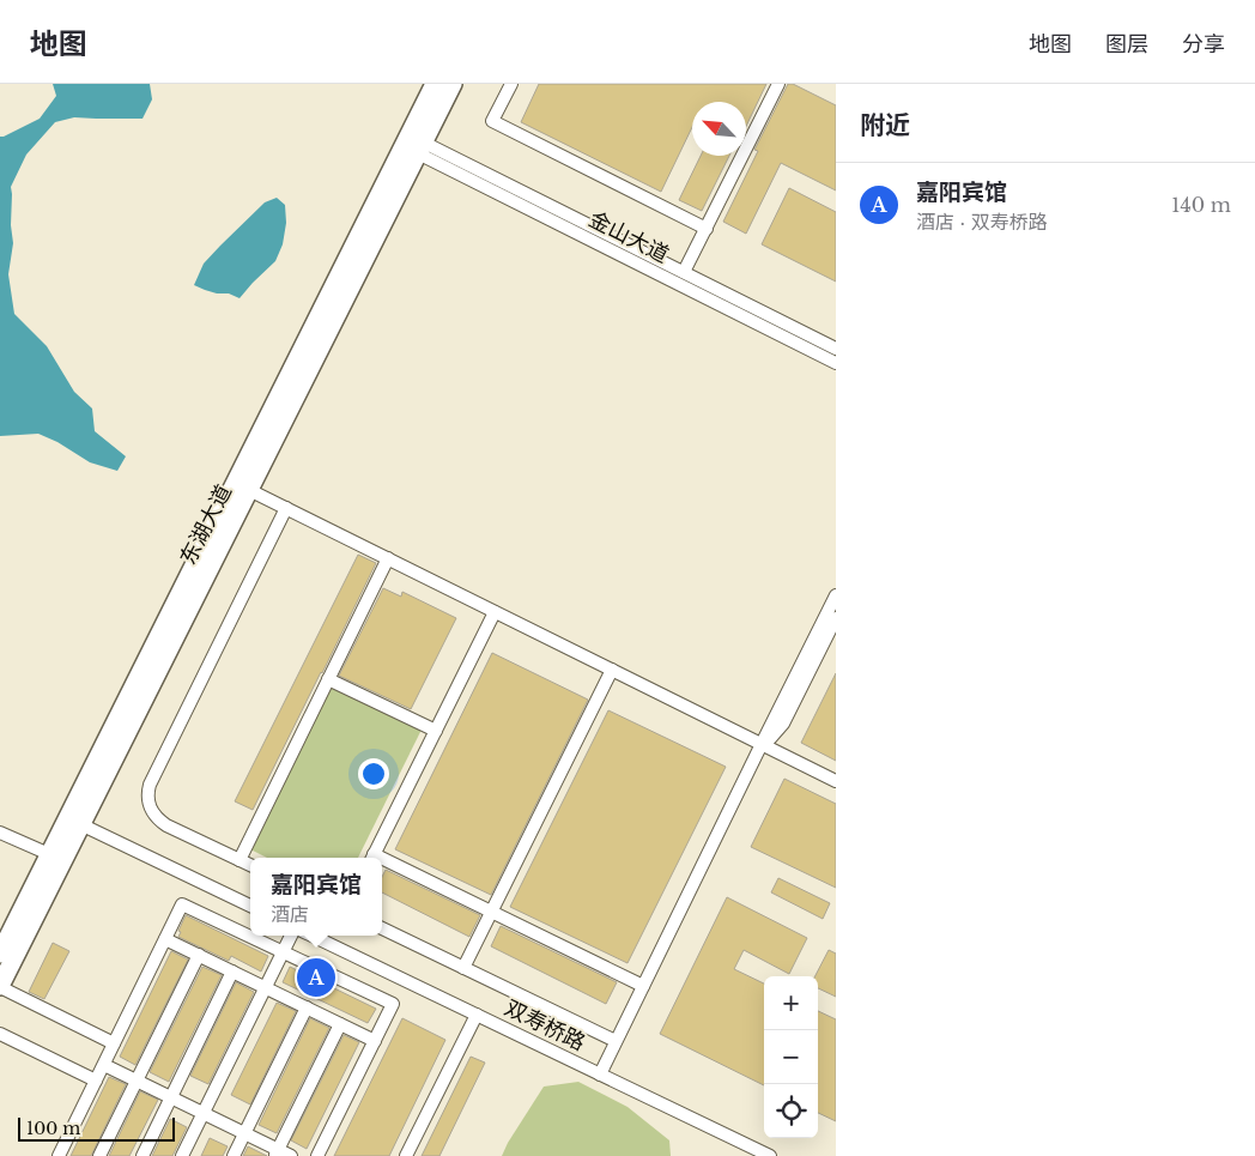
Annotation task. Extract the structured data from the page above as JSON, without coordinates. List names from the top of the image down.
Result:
{
  "streets": {
    "highway": ["东湖大道"],
    "street": ["金山大道", "双寿桥路"]
  },
  "crossings": [
    ["金山大道", "东湖大道"]
  ],
  "scale_bar": "100 m",
  "north": "top left",
  "page": {
    "header": "地图",
    "nav": ["地图", "图层", "分享"],
    "heading": "附近",
    "list": [
      {
        "mark": "A",
        "name": "嘉阳宾馆",
        "note": "酒店 · 双寿桥路",
        "value": "140 m"
      }
    ],
    "popup": ["嘉阳宾馆", "酒店"],
    "pins": "A",
    "map_buttons": ["+", "−"],
    "scale": "100 m"
  }
}
